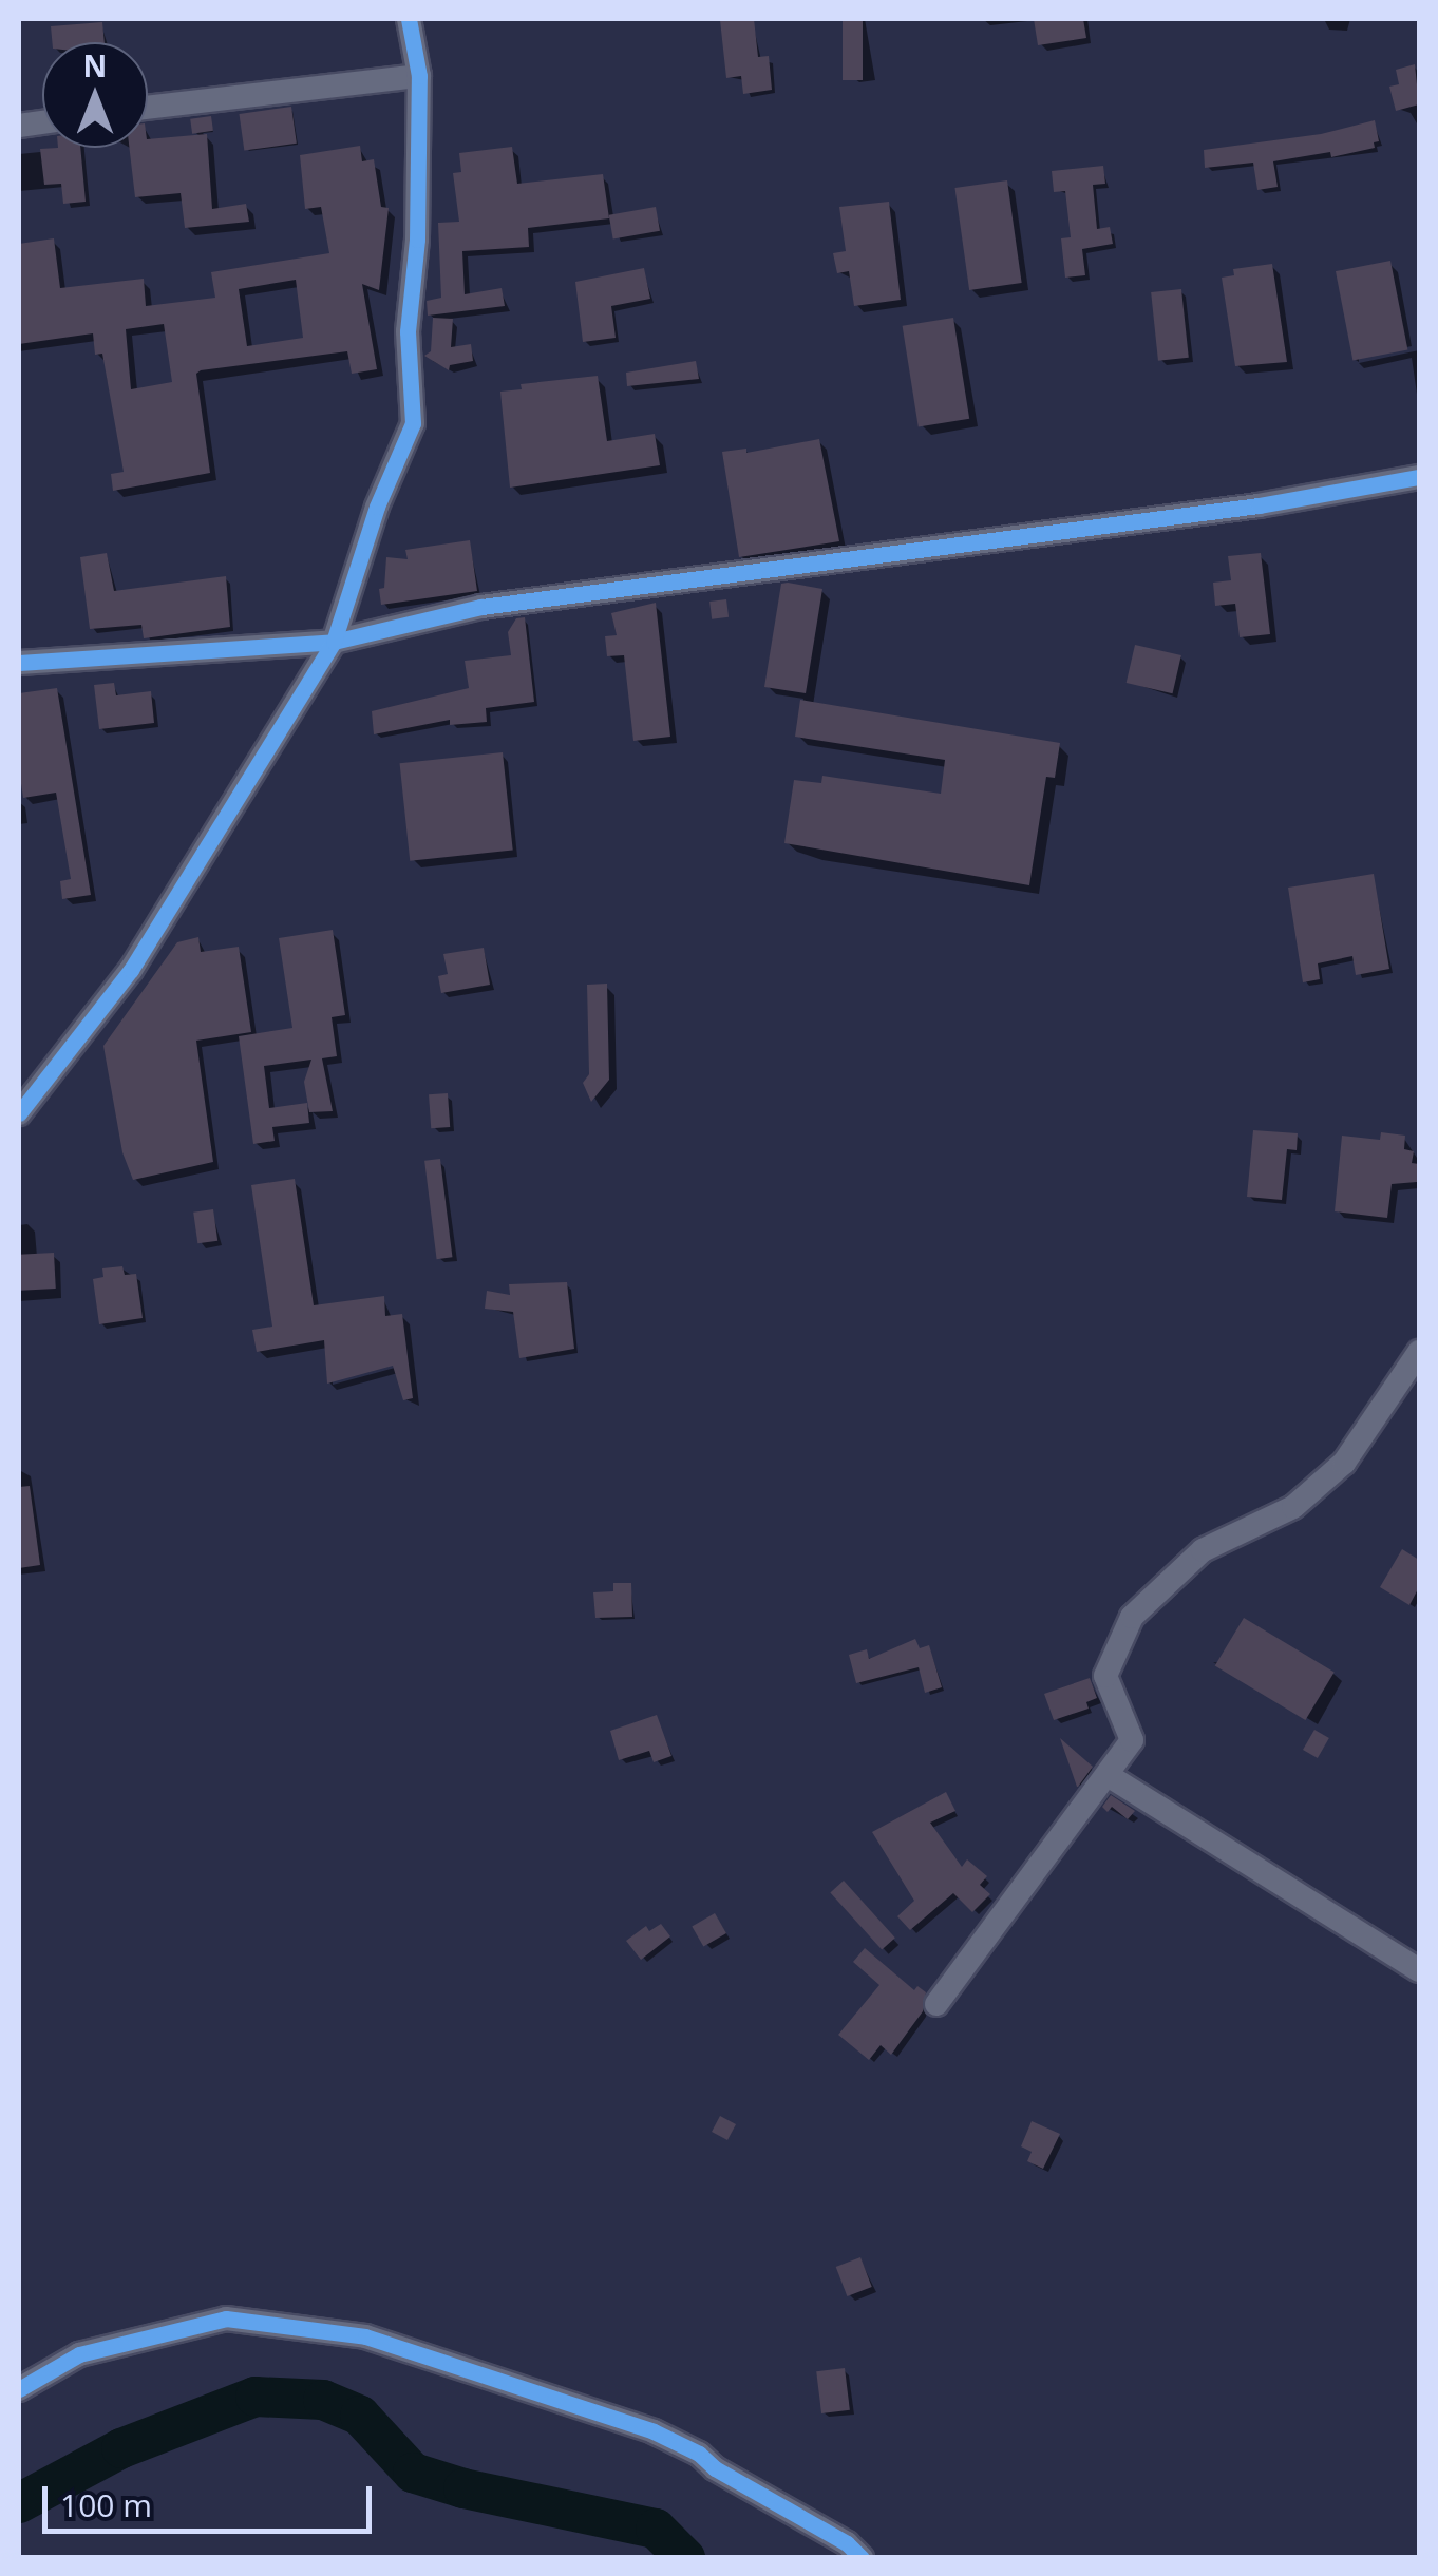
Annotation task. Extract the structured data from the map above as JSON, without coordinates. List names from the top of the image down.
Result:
{
  "scale_bar": "100 m",
  "north": "top"
}
